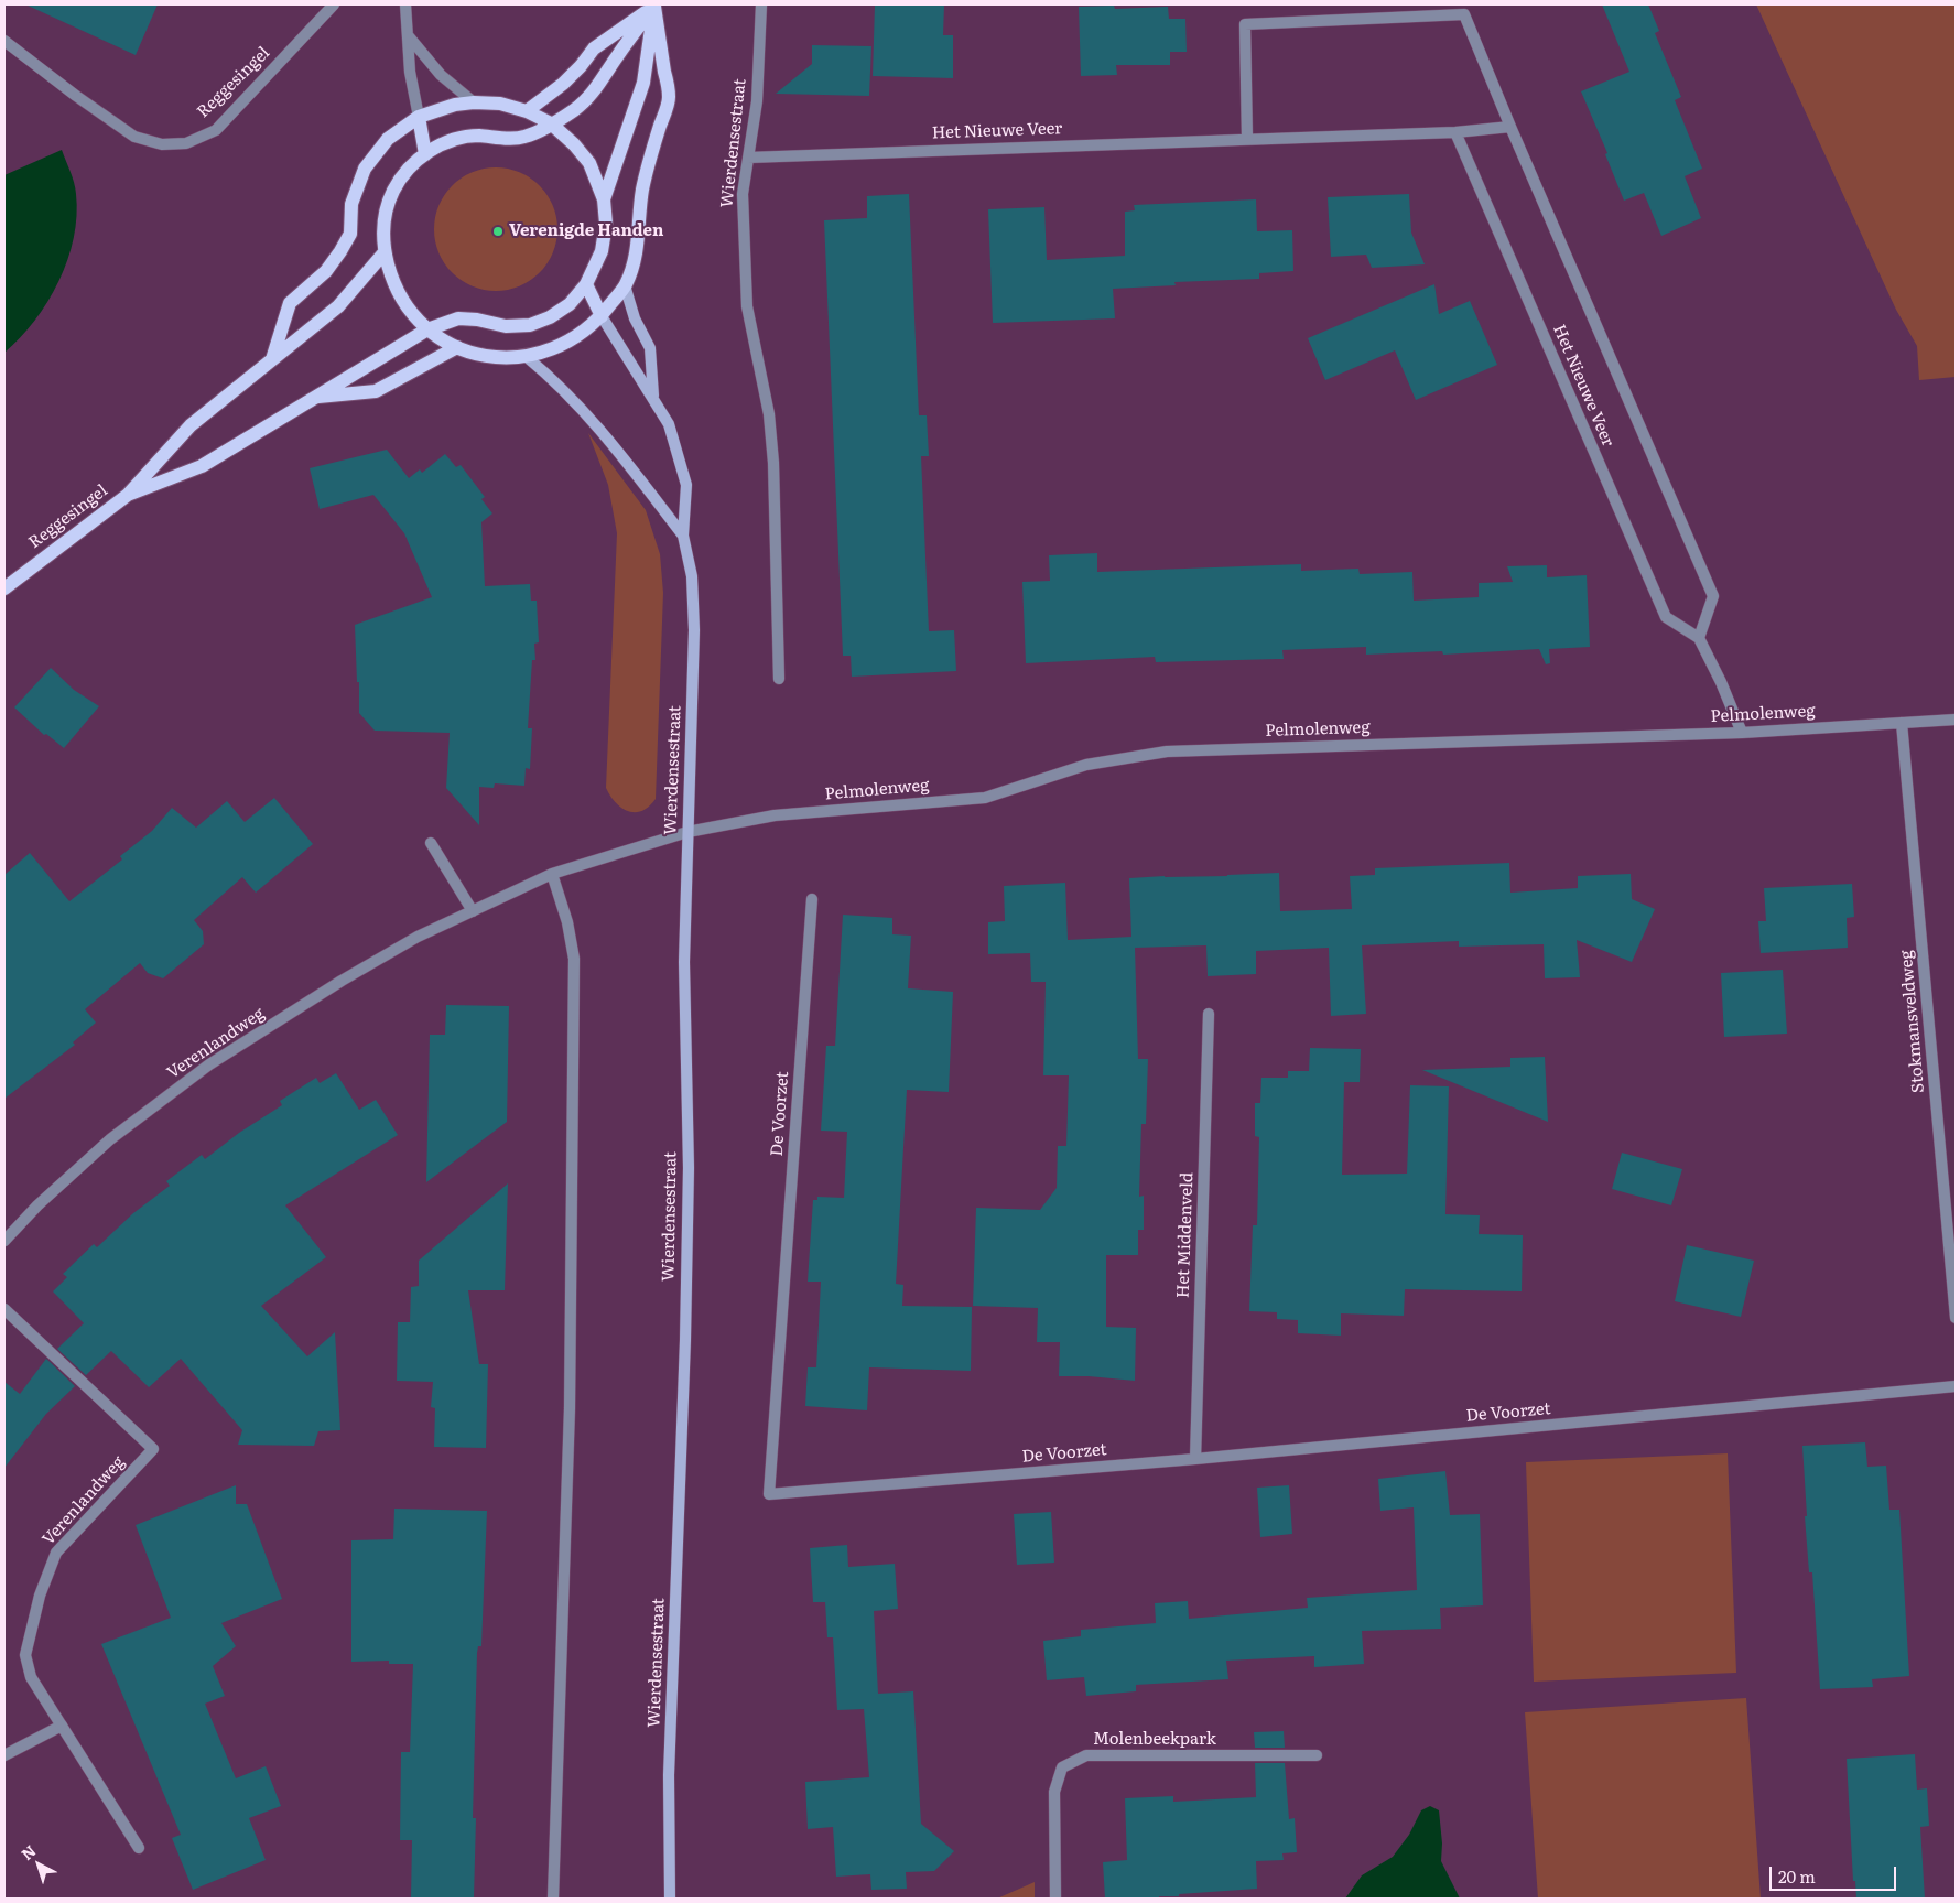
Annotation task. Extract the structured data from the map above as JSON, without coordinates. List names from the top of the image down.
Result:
{
  "streets": {
    "main road": ["Reggesingel", "Wierdensestraat"],
    "street": [
      "Het Nieuwe Veer",
      "Pelmolenweg",
      "Stokmansveldweg",
      "Verenlandweg",
      "De Voorzet",
      "Het Middenveld",
      "Molenbeekpark"
    ]
  },
  "crossings": [
    ["Het Nieuwe Veer", "Wierdensestraat"],
    ["Wierdensestraat", "Pelmolenweg"],
    ["Wierdensestraat", "Verenlandweg"],
    ["Pelmolenweg", "Stokmansveldweg"],
    ["Pelmolenweg", "Verenlandweg"],
    ["De Voorzet", "Het Middenveld"]
  ],
  "places": ["Verenigde Handen"],
  "scale_bar": "20 m",
  "north": "top left"
}
